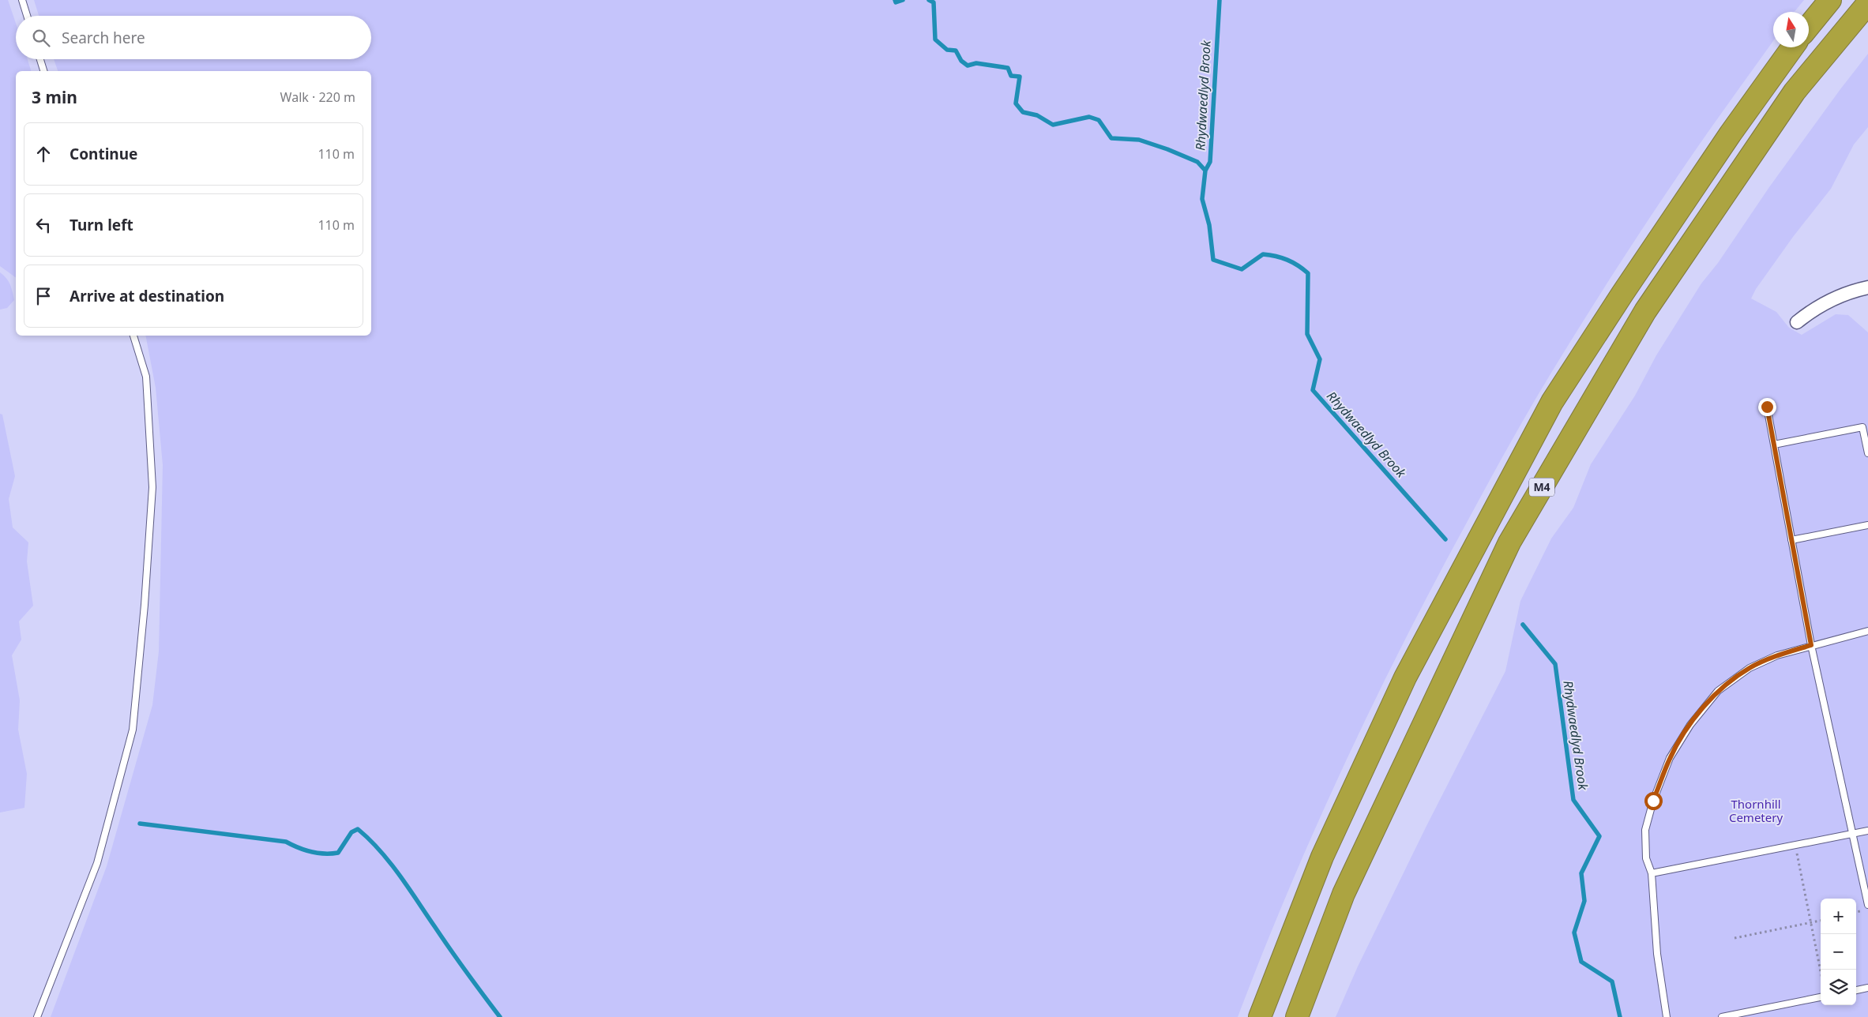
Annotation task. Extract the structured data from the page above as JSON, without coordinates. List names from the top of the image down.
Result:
{
  "streets": {
    "highway": ["M4"]
  },
  "water": ["Rhydwaedlyd Brook"],
  "parks": ["Thornhill Cemetery"],
  "north": "top",
  "page": {
    "search": "Search here",
    "heading": ["3 min", "Walk · 220 m"],
    "list": [
      ["Continue", "110 m"],
      ["Turn left", "110 m"],
      "Arrive at destination"
    ],
    "map_buttons": ["+", "−"]
  }
}
